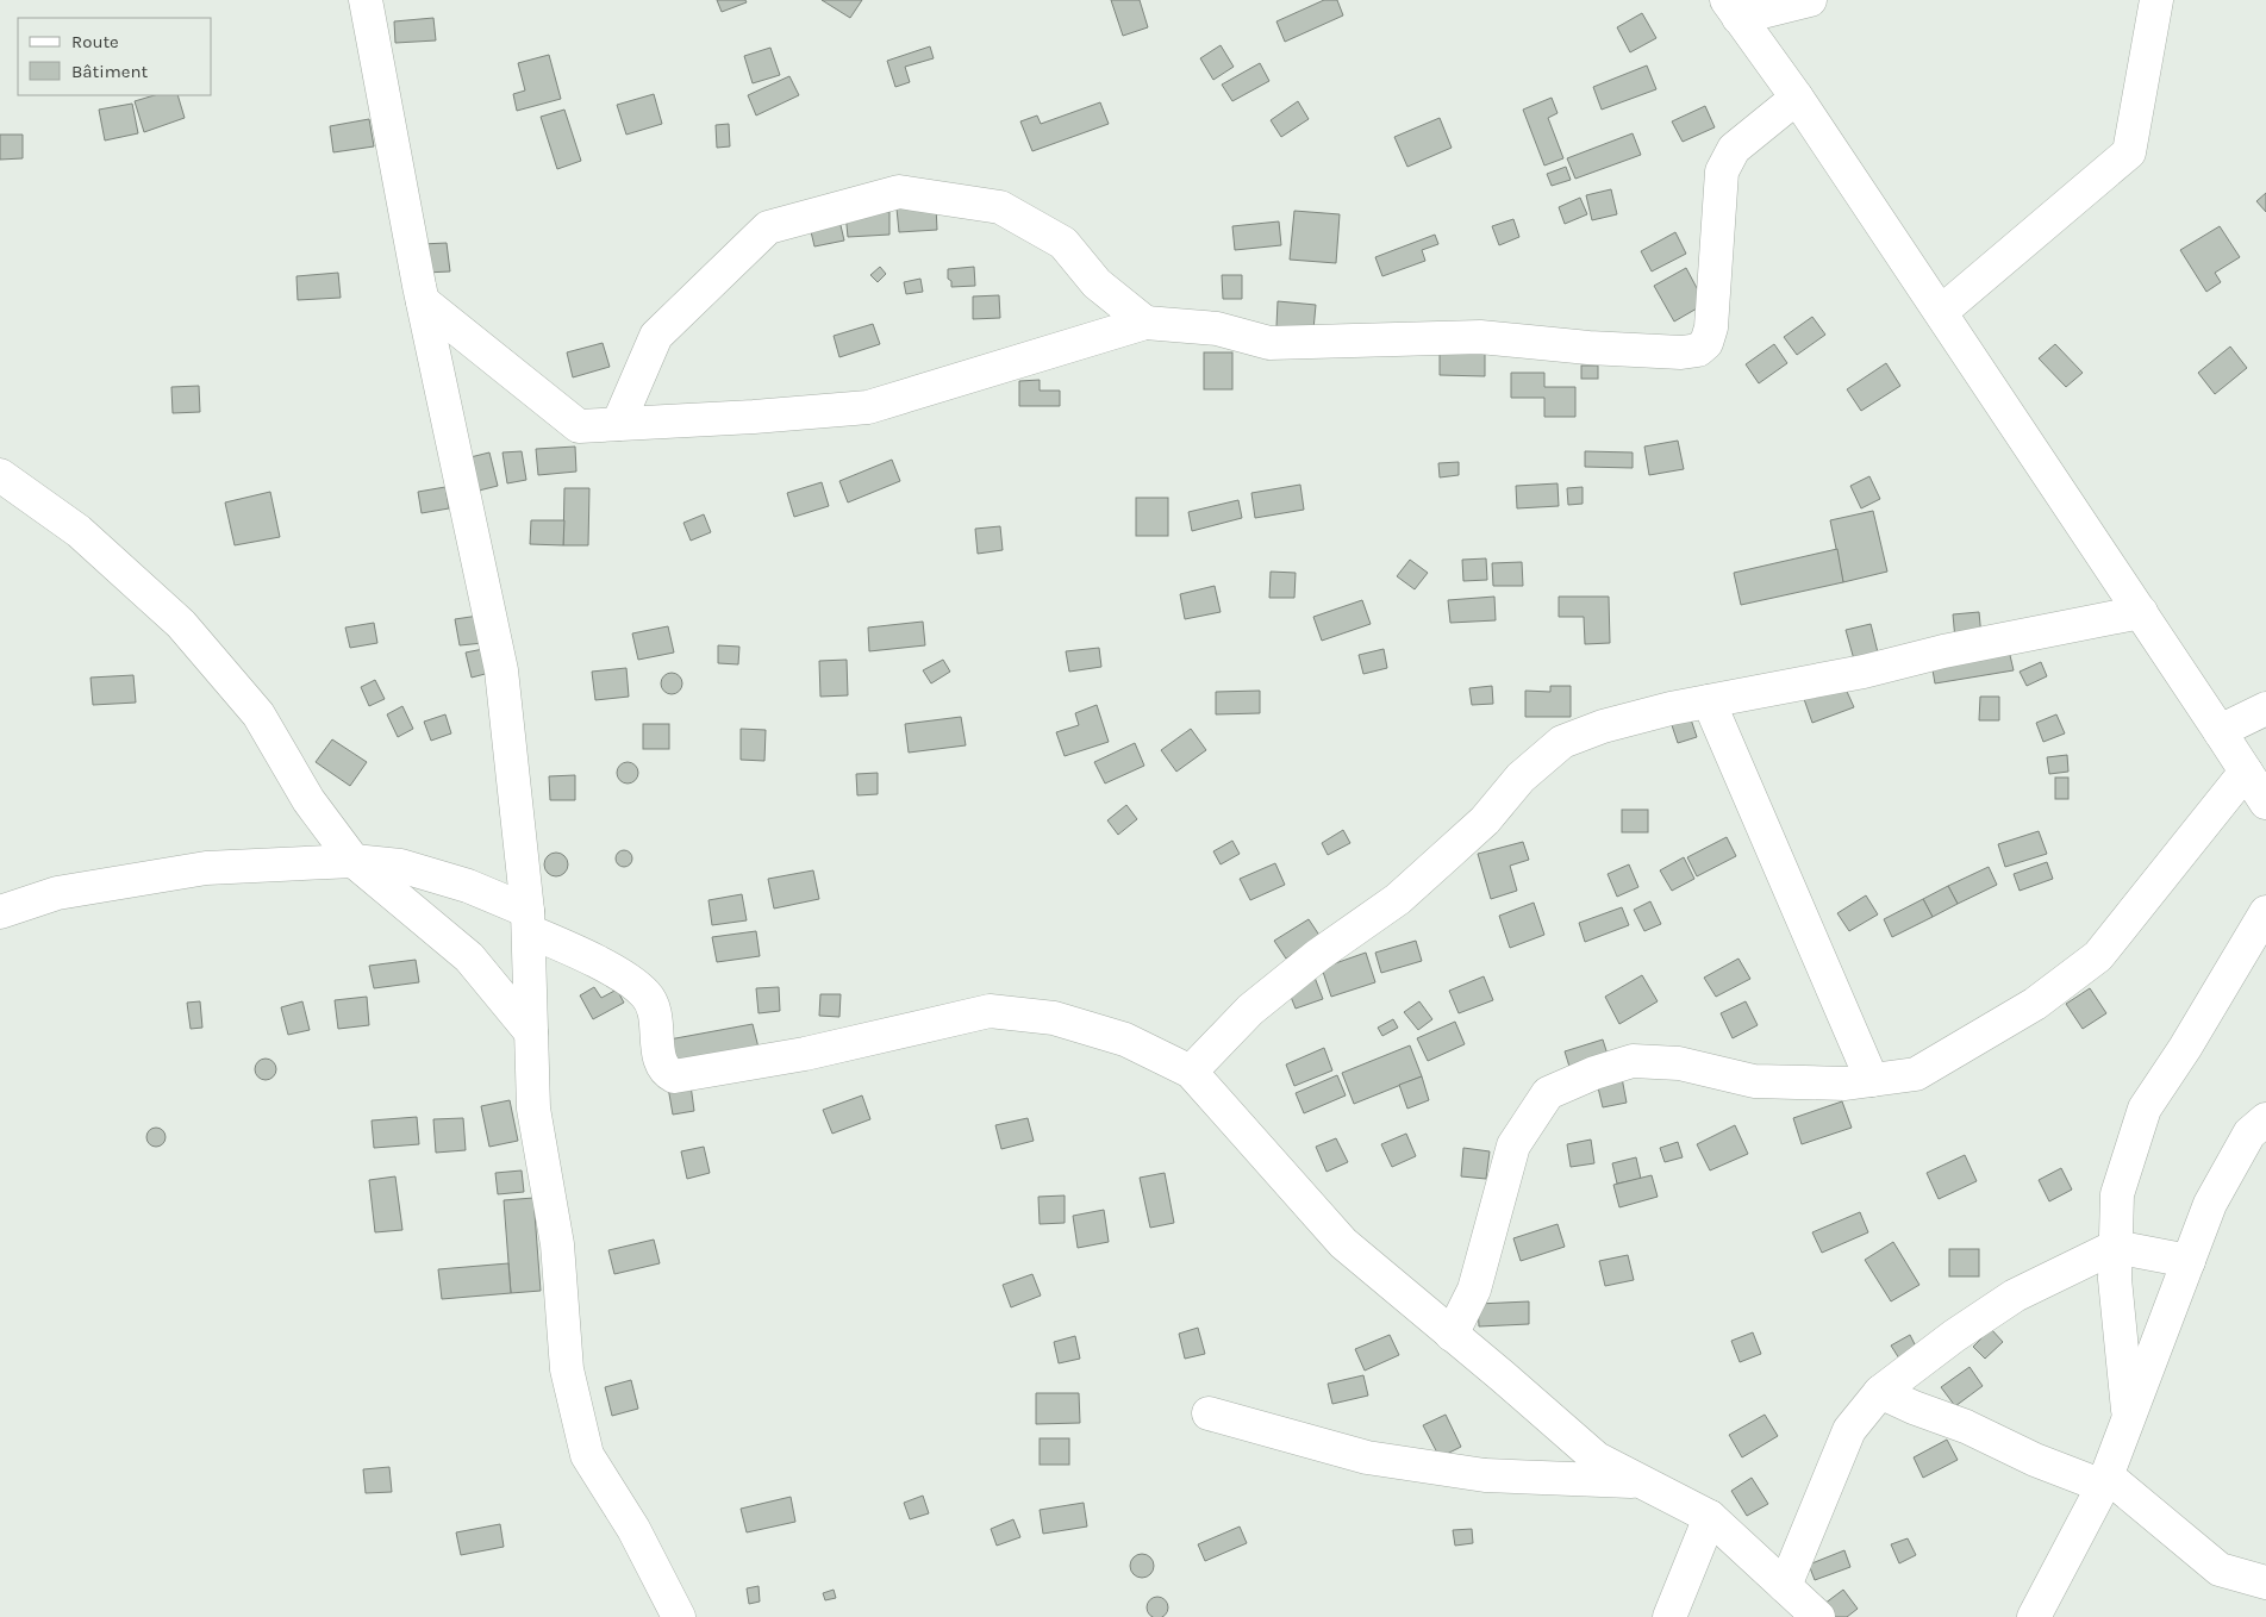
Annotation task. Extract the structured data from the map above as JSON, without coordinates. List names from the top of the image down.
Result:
{
  "legend": ["Route", "Bâtiment"]
}
